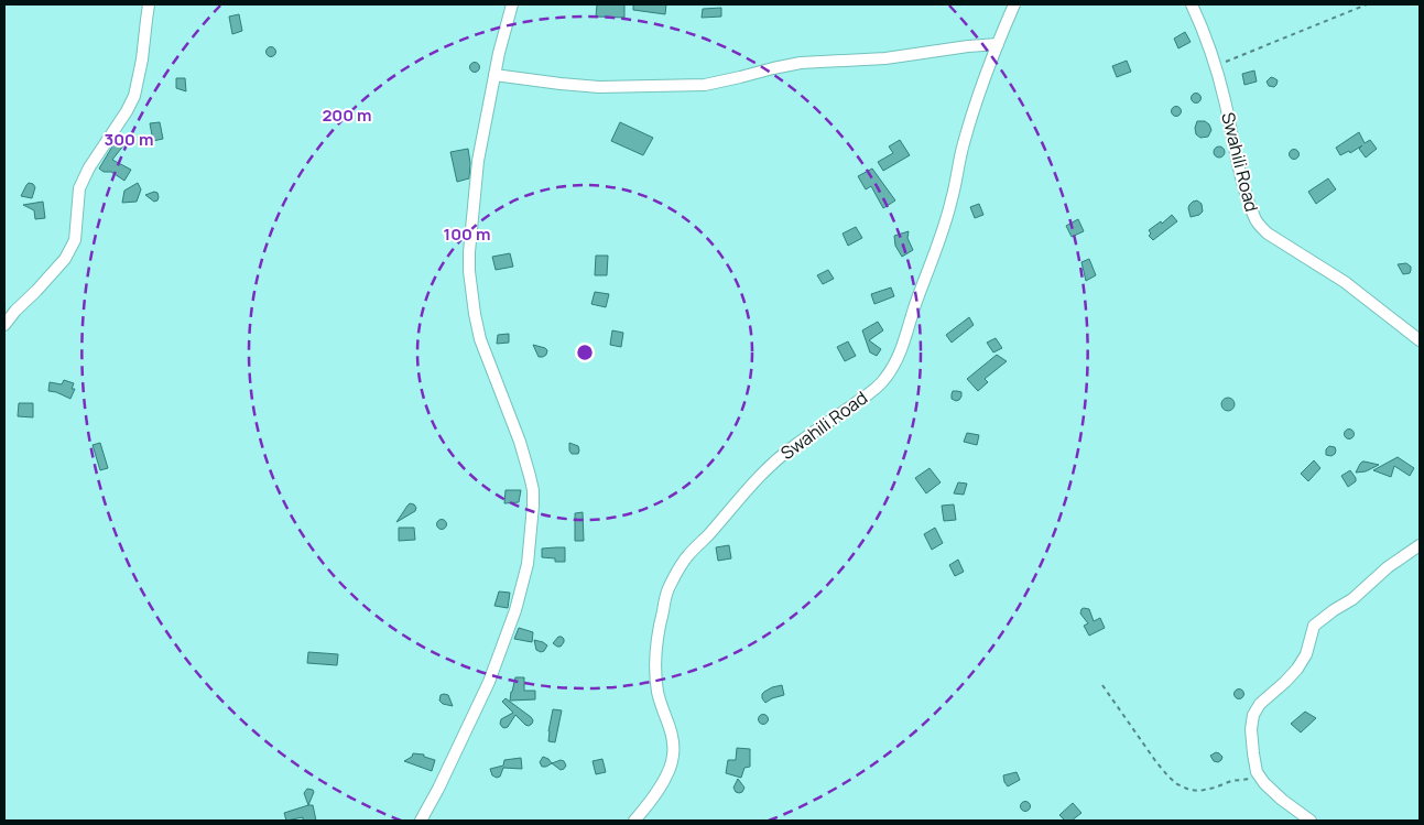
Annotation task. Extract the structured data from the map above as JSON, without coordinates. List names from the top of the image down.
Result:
{
  "streets": {
    "street": ["Swahili Road"]
  },
  "rings": ["200 m", "300 m", "100 m"]
}
